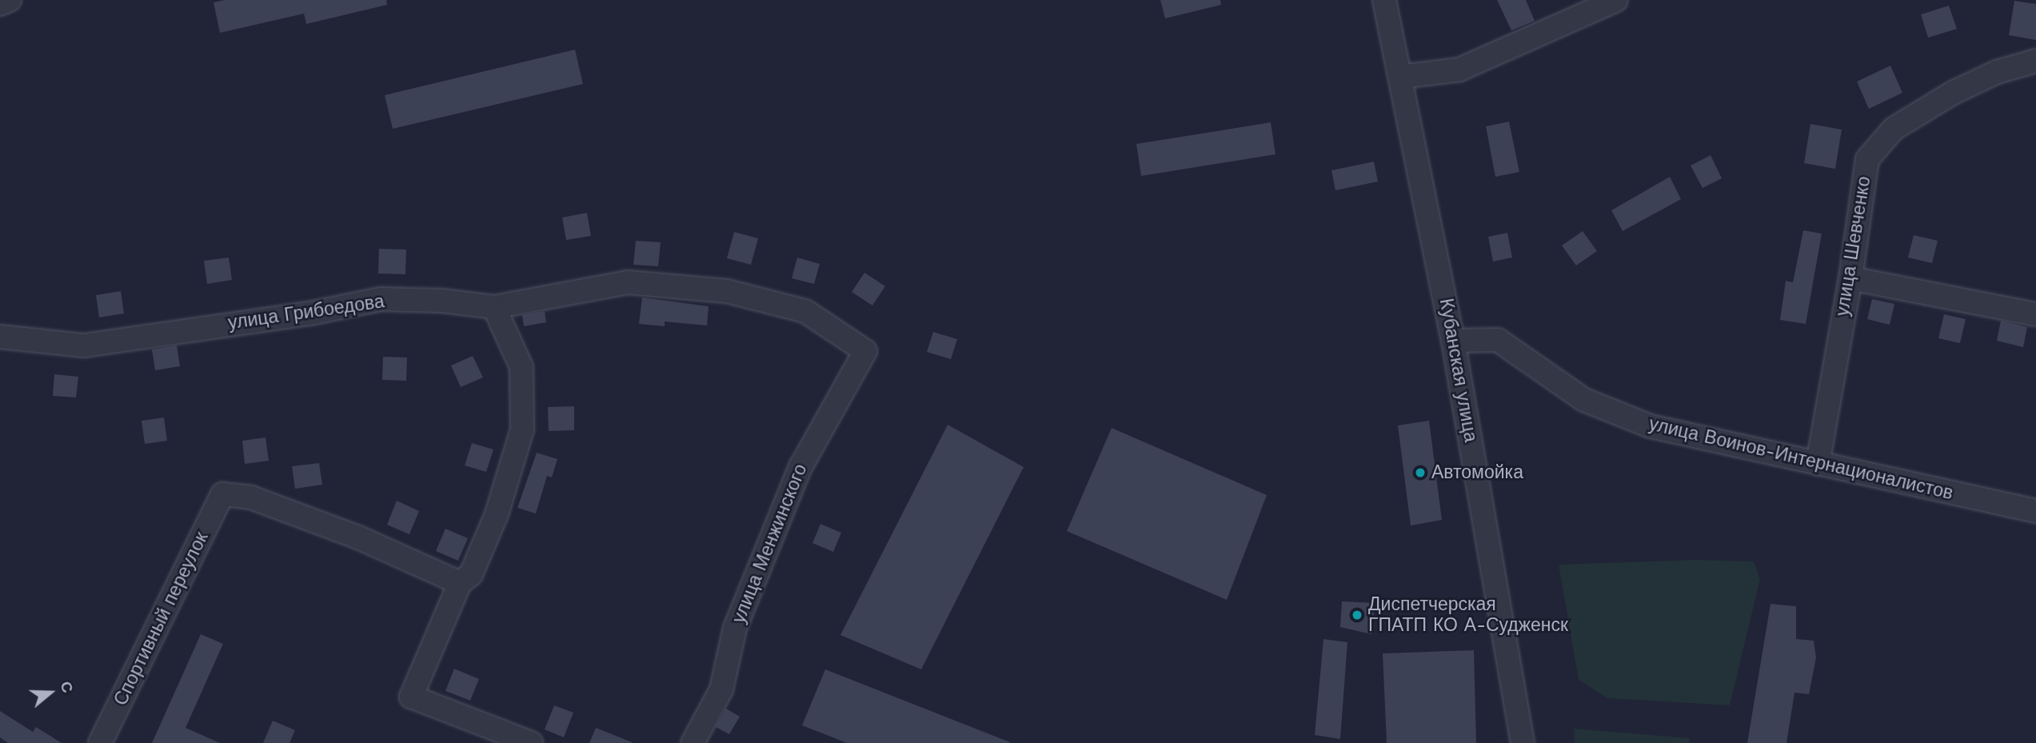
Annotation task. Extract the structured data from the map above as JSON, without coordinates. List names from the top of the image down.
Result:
{
  "streets": {
    "street": [
      "улица Шевченко",
      "улица Грибоедова",
      "Кубанская улица",
      "улица Воинов-Интернационалистов",
      "улица Менжинского",
      "Спортивный переулок"
    ]
  },
  "crossings": [
    ["улица Шевченко", "улица Воинов-Интернационалистов"],
    ["улица Грибоедова", "улица Менжинского"],
    ["Кубанская улица", "улица Воинов-Интернационалистов"]
  ],
  "places": ["Автомойка", "Диспетчерская ГПАТП КО А-Судженск"],
  "north": "right"
}
